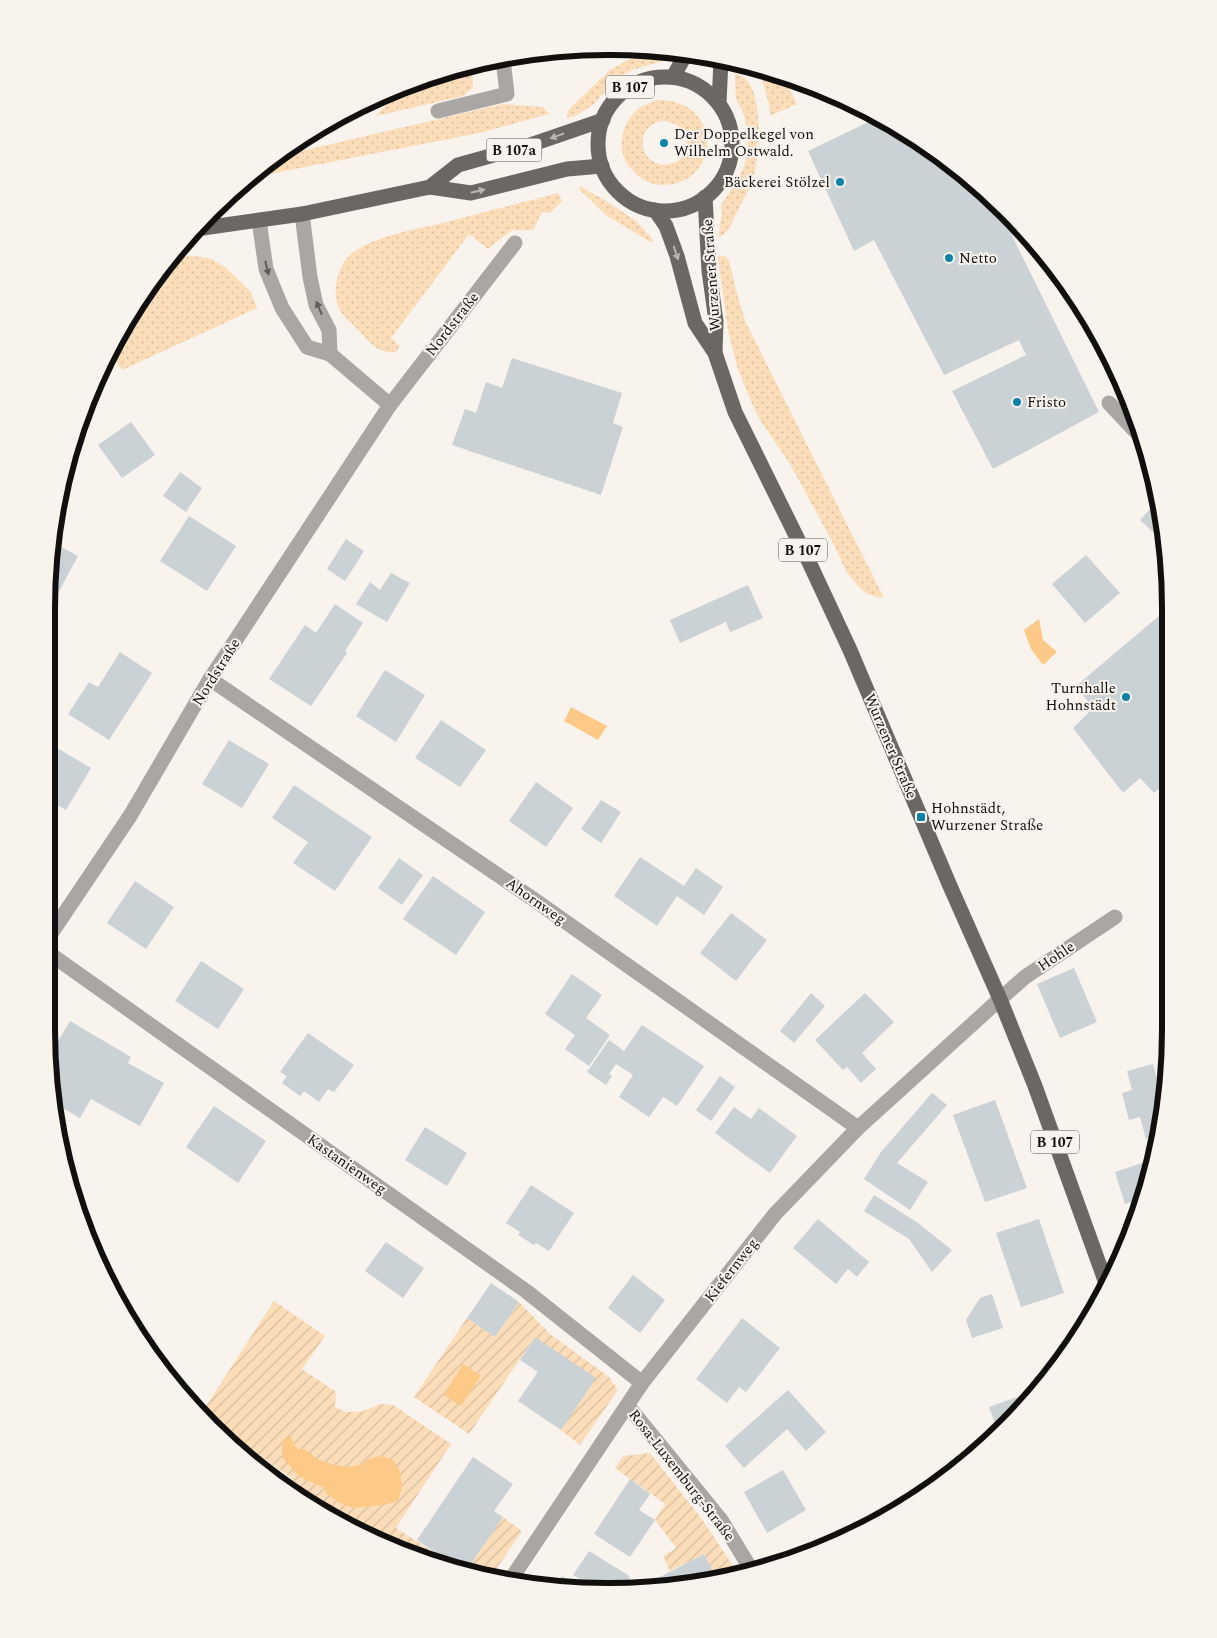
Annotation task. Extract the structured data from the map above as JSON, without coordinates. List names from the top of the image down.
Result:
{
  "streets": {
    "main road": ["B 107", "B 107a", "Wurzener Straße"],
    "street": [
      "Nordstraße",
      "Ahornweg",
      "Hohle",
      "Kastanienweg",
      "Kiefernweg",
      "Rosa-Luxemburg-Straße"
    ]
  },
  "crossings": [
    ["B 107", "B 107a"],
    ["B 107", "Wurzener Straße"],
    ["B 107a", "Wurzener Straße"],
    ["Wurzener Straße", "Hohle"],
    ["Wurzener Straße", "Kiefernweg"],
    ["Nordstraße", "Ahornweg"],
    ["Ahornweg", "Kiefernweg"],
    ["Hohle", "Kiefernweg"],
    ["Kastanienweg", "Kiefernweg"],
    ["Kiefernweg", "Rosa-Luxemburg-Straße"]
  ],
  "places": {
    "other": [
      "Der Doppelkegel von Wilhelm Ostwald.",
      "Bäckerei Stölzel",
      "Netto",
      "Fristo",
      "Turnhalle Hohnstädt"
    ],
    "transit": ["Hohnstädt, Wurzener Straße"]
  }
}
